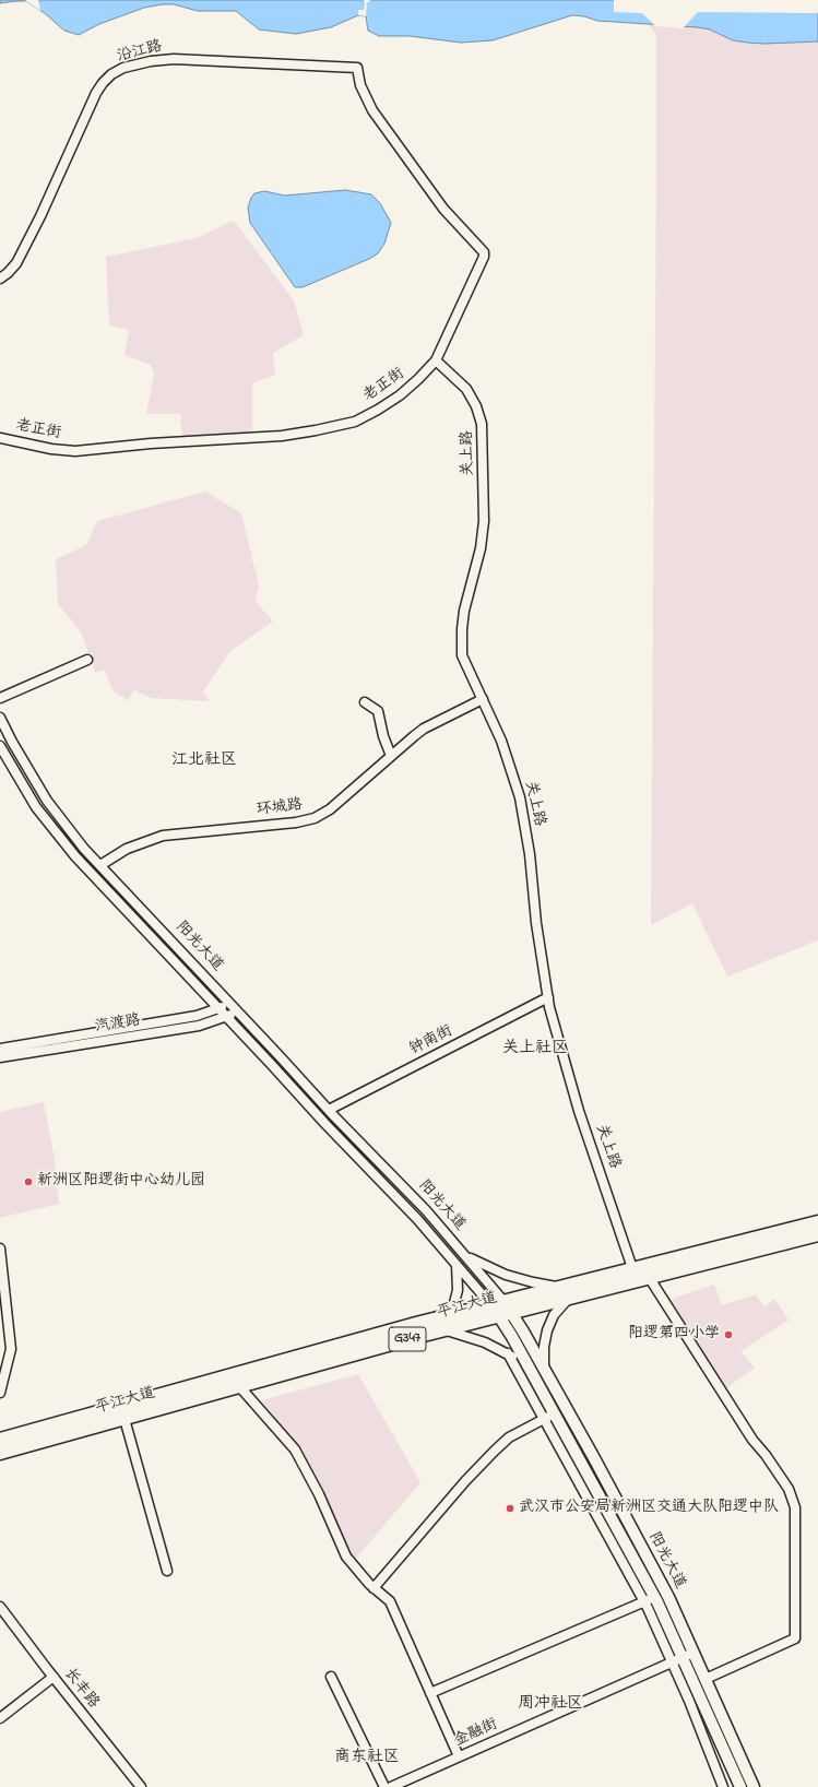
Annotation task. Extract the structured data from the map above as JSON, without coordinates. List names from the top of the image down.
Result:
{
  "streets": {
    "highway": ["平江大道", "G347"],
    "main road": ["阳光大道"],
    "street": [
      "沿江路",
      "老正街",
      "关上路",
      "环城路",
      "汽渡路",
      "钟南街",
      "长丰路",
      "金融街"
    ]
  },
  "crossings": [
    ["沿江路", "老正街"],
    ["老正街", "关上路"],
    ["关上路", "环城路"],
    ["关上路", "钟南街"],
    ["关上路", "平江大道"],
    ["环城路", "阳光大道"],
    ["阳光大道", "汽渡路"],
    ["阳光大道", "钟南街"],
    ["阳光大道", "平江大道"],
    ["阳光大道", "金融街"]
  ],
  "districts": [
    "江北社区",
    "关上社区",
    "周冲社区",
    "商东社区"
  ],
  "places": ["新洲区阳逻街中心幼儿园", "阳逻第四小学", "武汉市公安局新洲区交通大队阳逻中队"]
}
